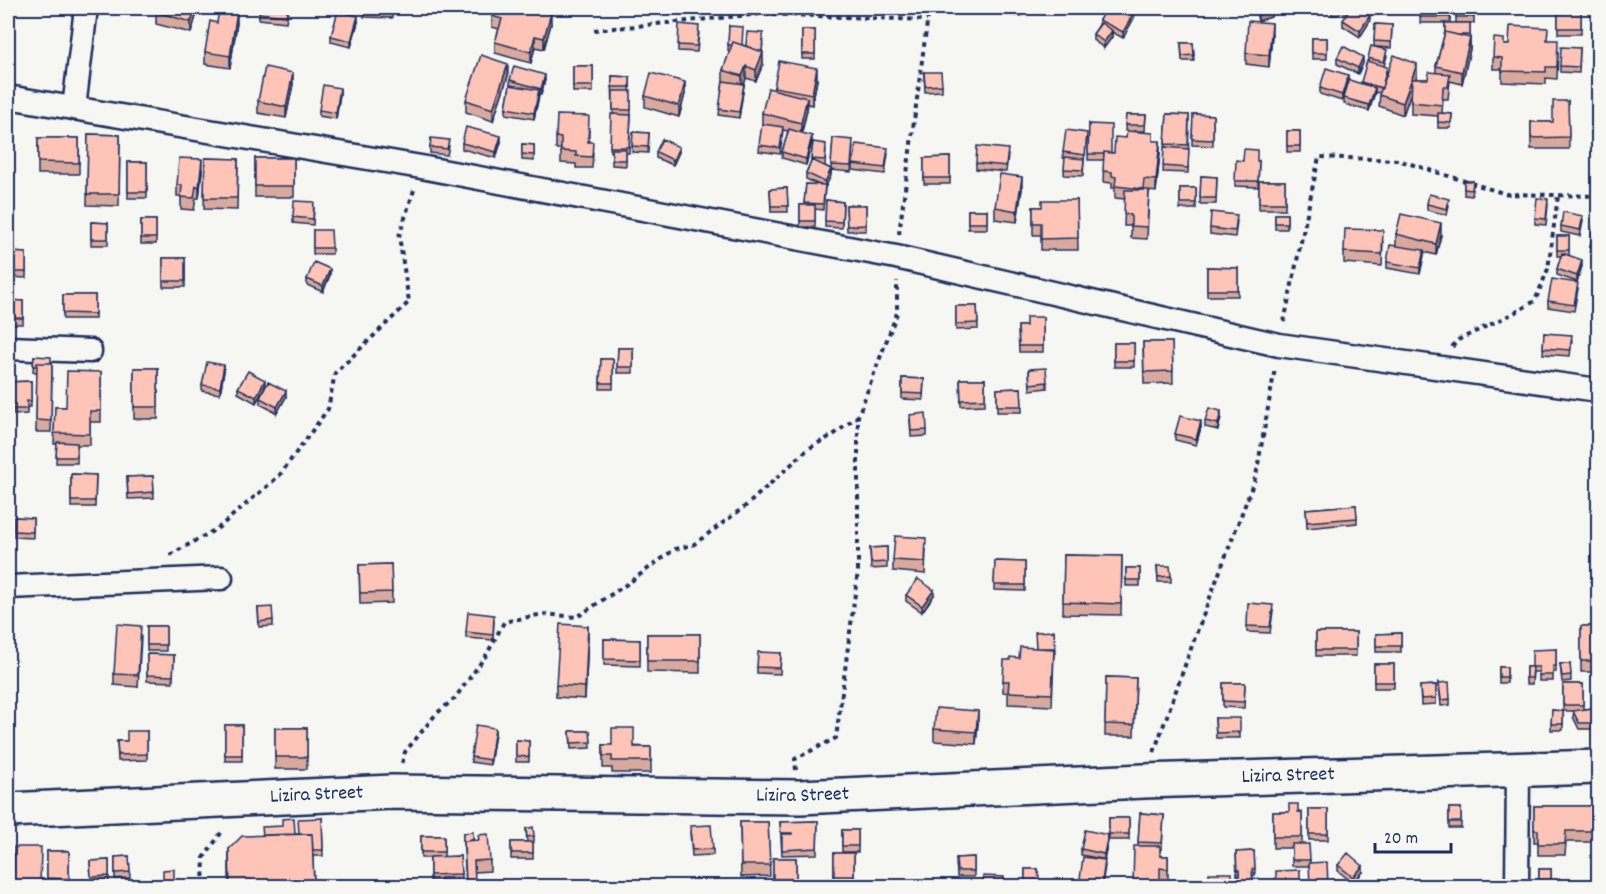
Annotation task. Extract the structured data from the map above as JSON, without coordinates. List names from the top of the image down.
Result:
{
  "streets": {
    "street": ["Lizira Street"]
  },
  "scale_bar": "20 m"
}
